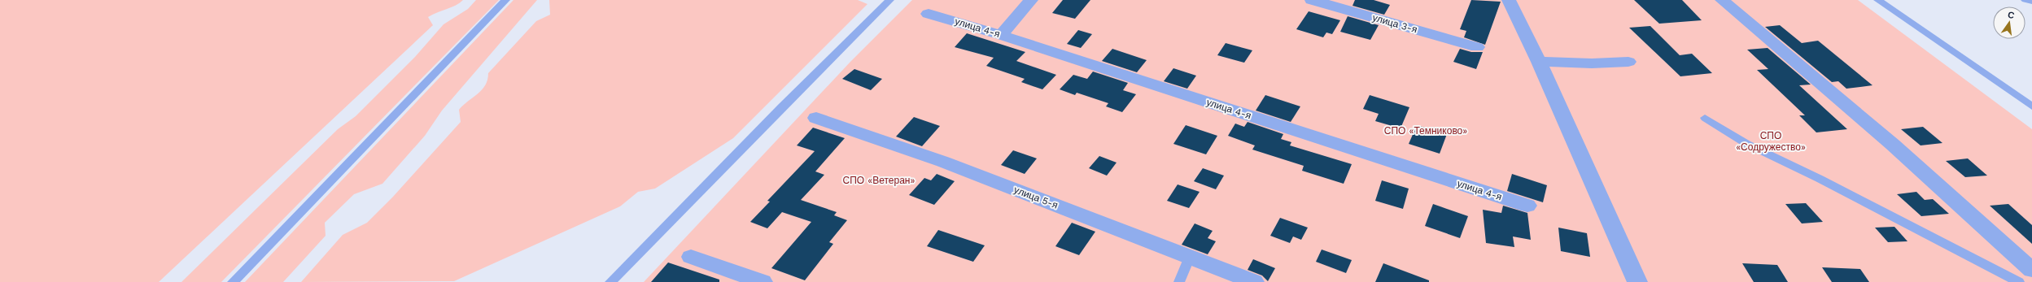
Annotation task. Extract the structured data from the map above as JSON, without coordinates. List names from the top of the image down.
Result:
{
  "streets": {
    "street": ["улица 3-я", "улица 4-я", "улица 5-я"]
  },
  "parks": ["СПО «Темниково»", "СПО «Содружество»", "СПО «Ветеран»"],
  "north": "top"
}
